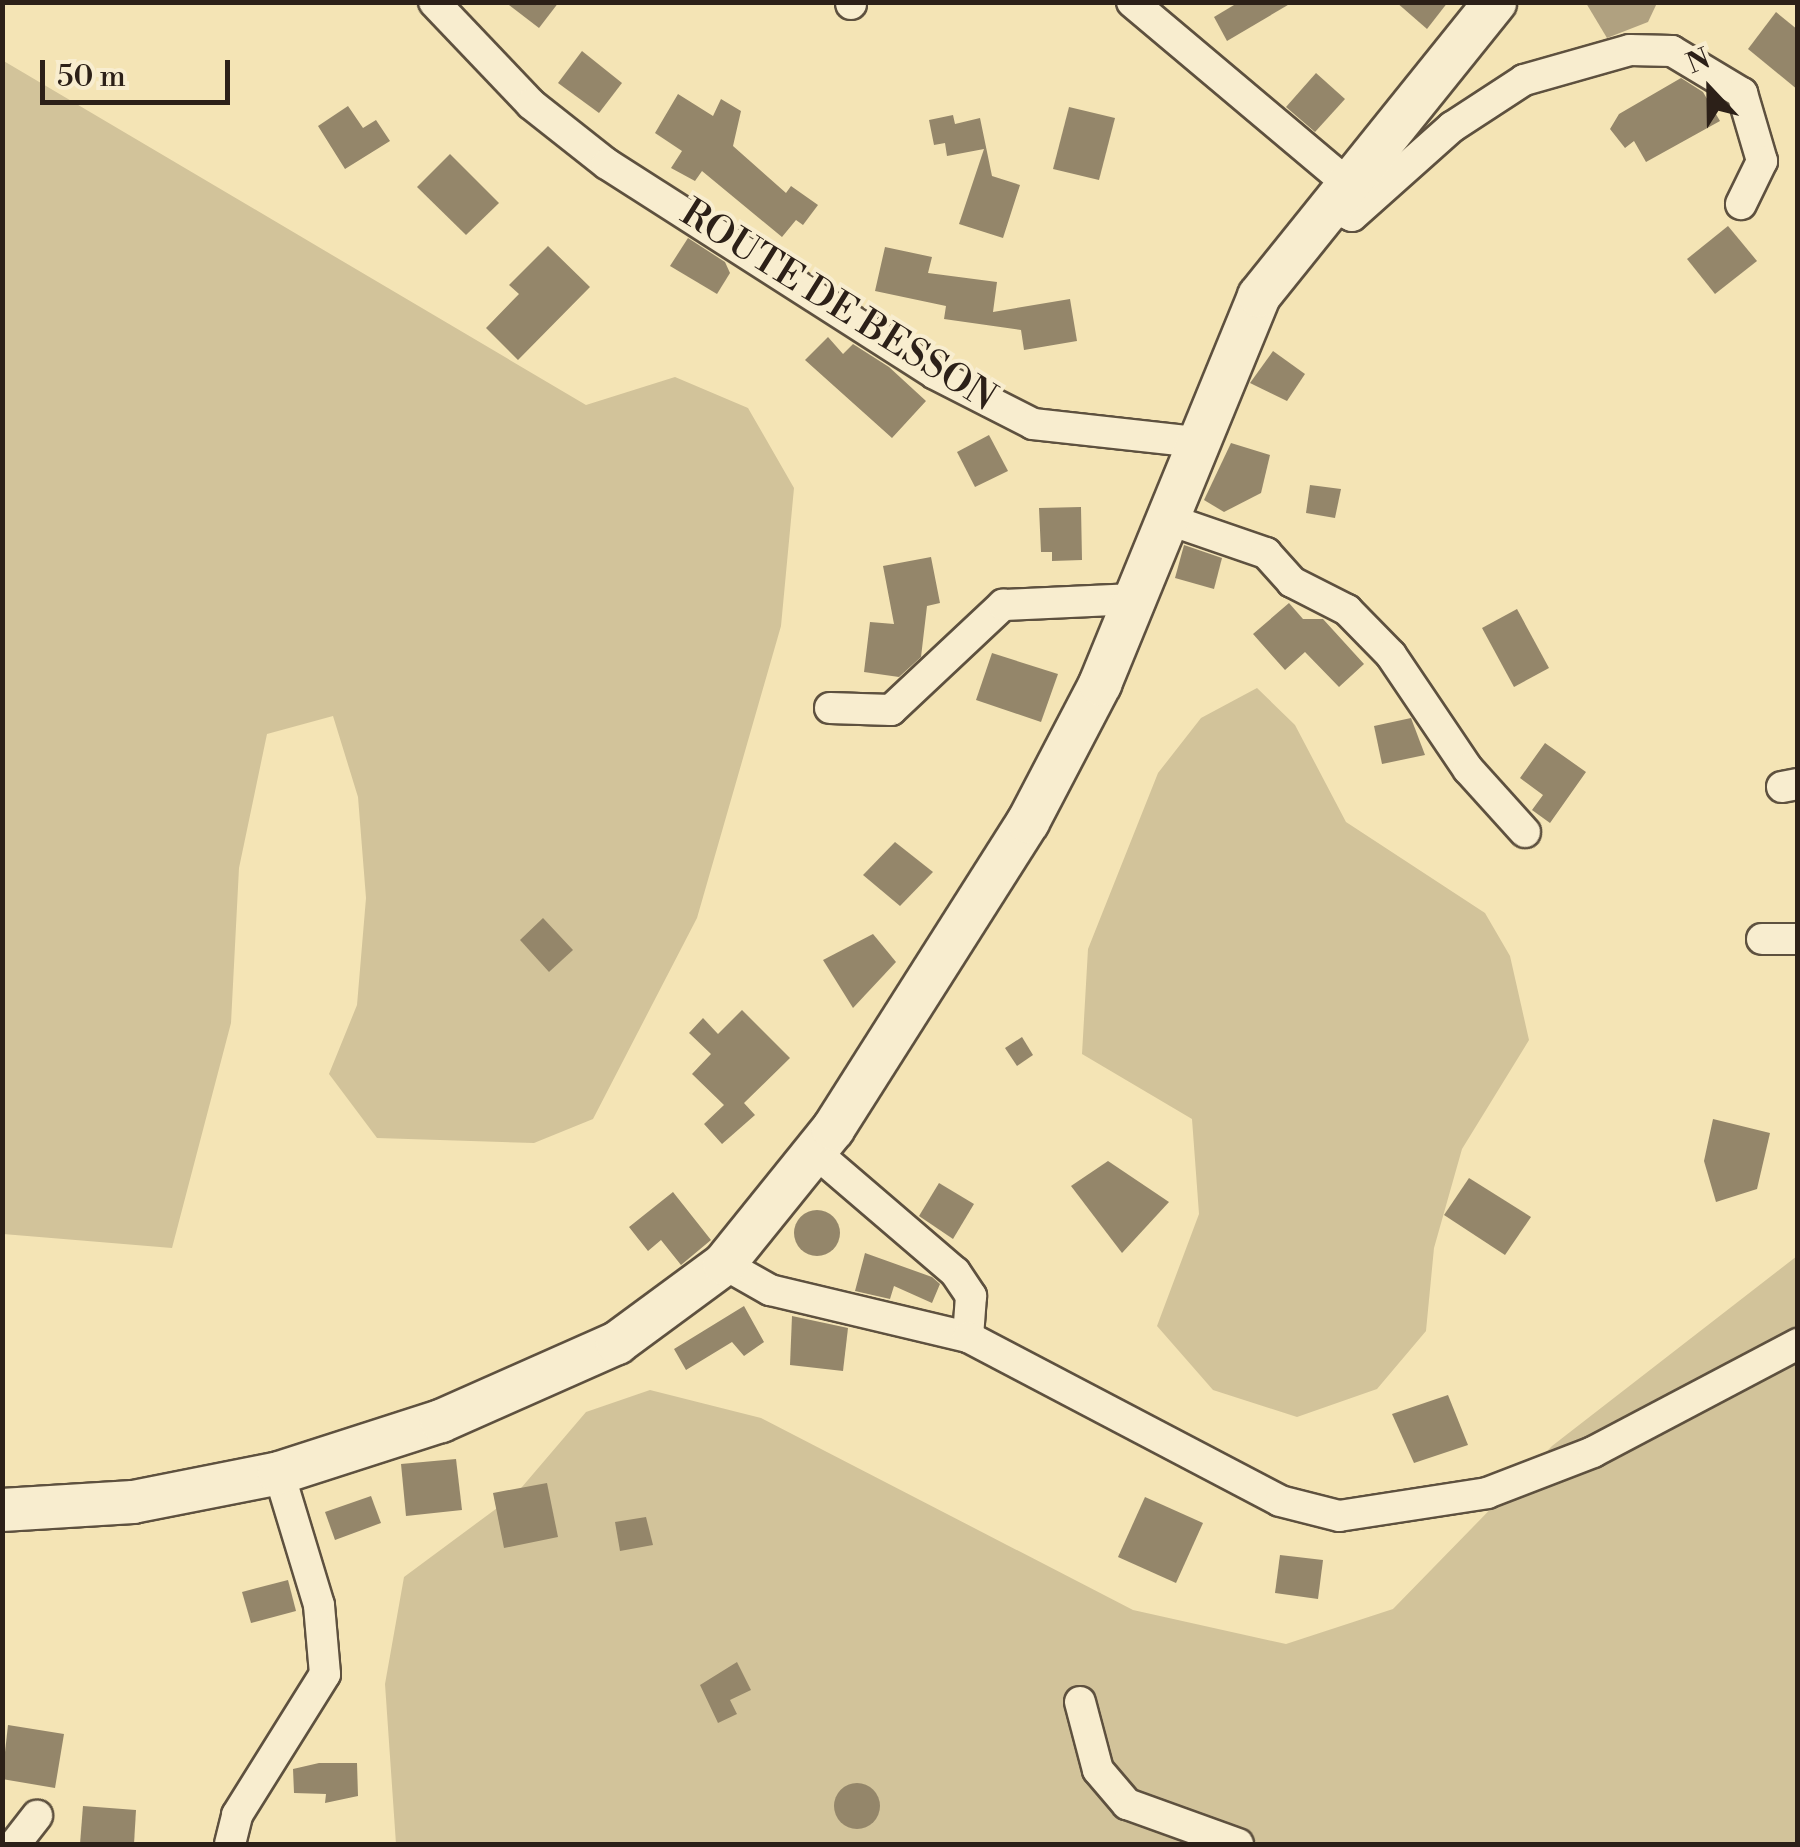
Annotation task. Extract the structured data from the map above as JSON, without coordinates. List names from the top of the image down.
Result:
{
  "streets": {
    "street": ["ROUTE DE BESSON"]
  },
  "scale_bar": "50 m",
  "north": "top"
}
